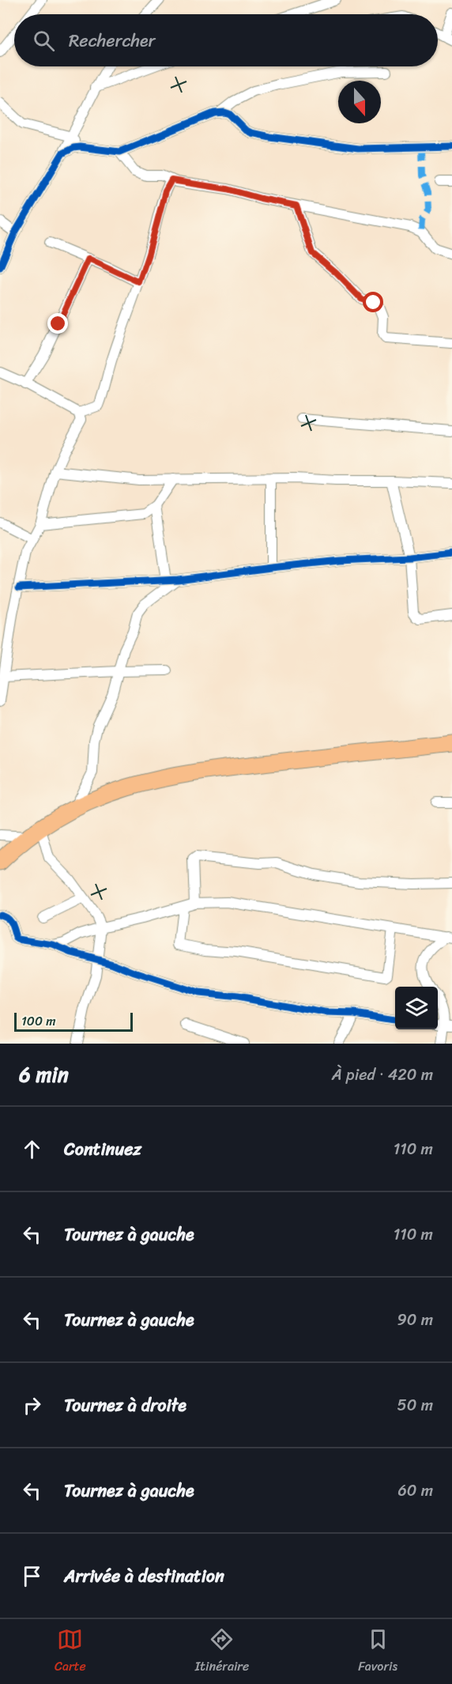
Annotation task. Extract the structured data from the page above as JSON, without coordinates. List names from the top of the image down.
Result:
{
  "scale_bar": "100 m",
  "north": "bottom",
  "page": {
    "search": "Rechercher",
    "scale": "100 m",
    "heading": ["6 min", "À pied · 420 m"],
    "list": [
      ["Continuez", "110 m"],
      ["Tournez à gauche", "110 m"],
      ["Tournez à gauche", "90 m"],
      ["Tournez à droite", "50 m"],
      ["Tournez à gauche", "60 m"],
      "Arrivée à destination"
    ],
    "nav": ["Carte", "Itinéraire", "Favoris"]
  }
}
